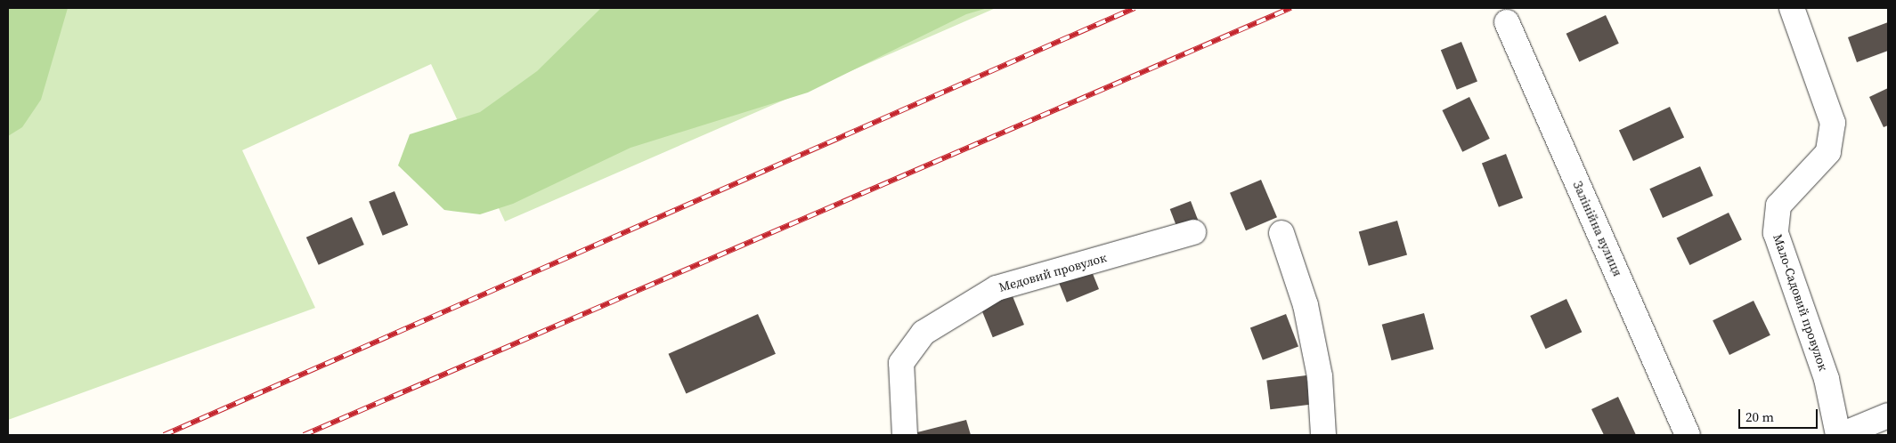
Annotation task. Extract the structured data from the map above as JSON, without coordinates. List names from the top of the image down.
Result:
{
  "streets": {
    "street": ["Залінійна вулиця", "Медовий провулок", "Мало-Садовий провулок"]
  },
  "scale_bar": "20 m"
}
